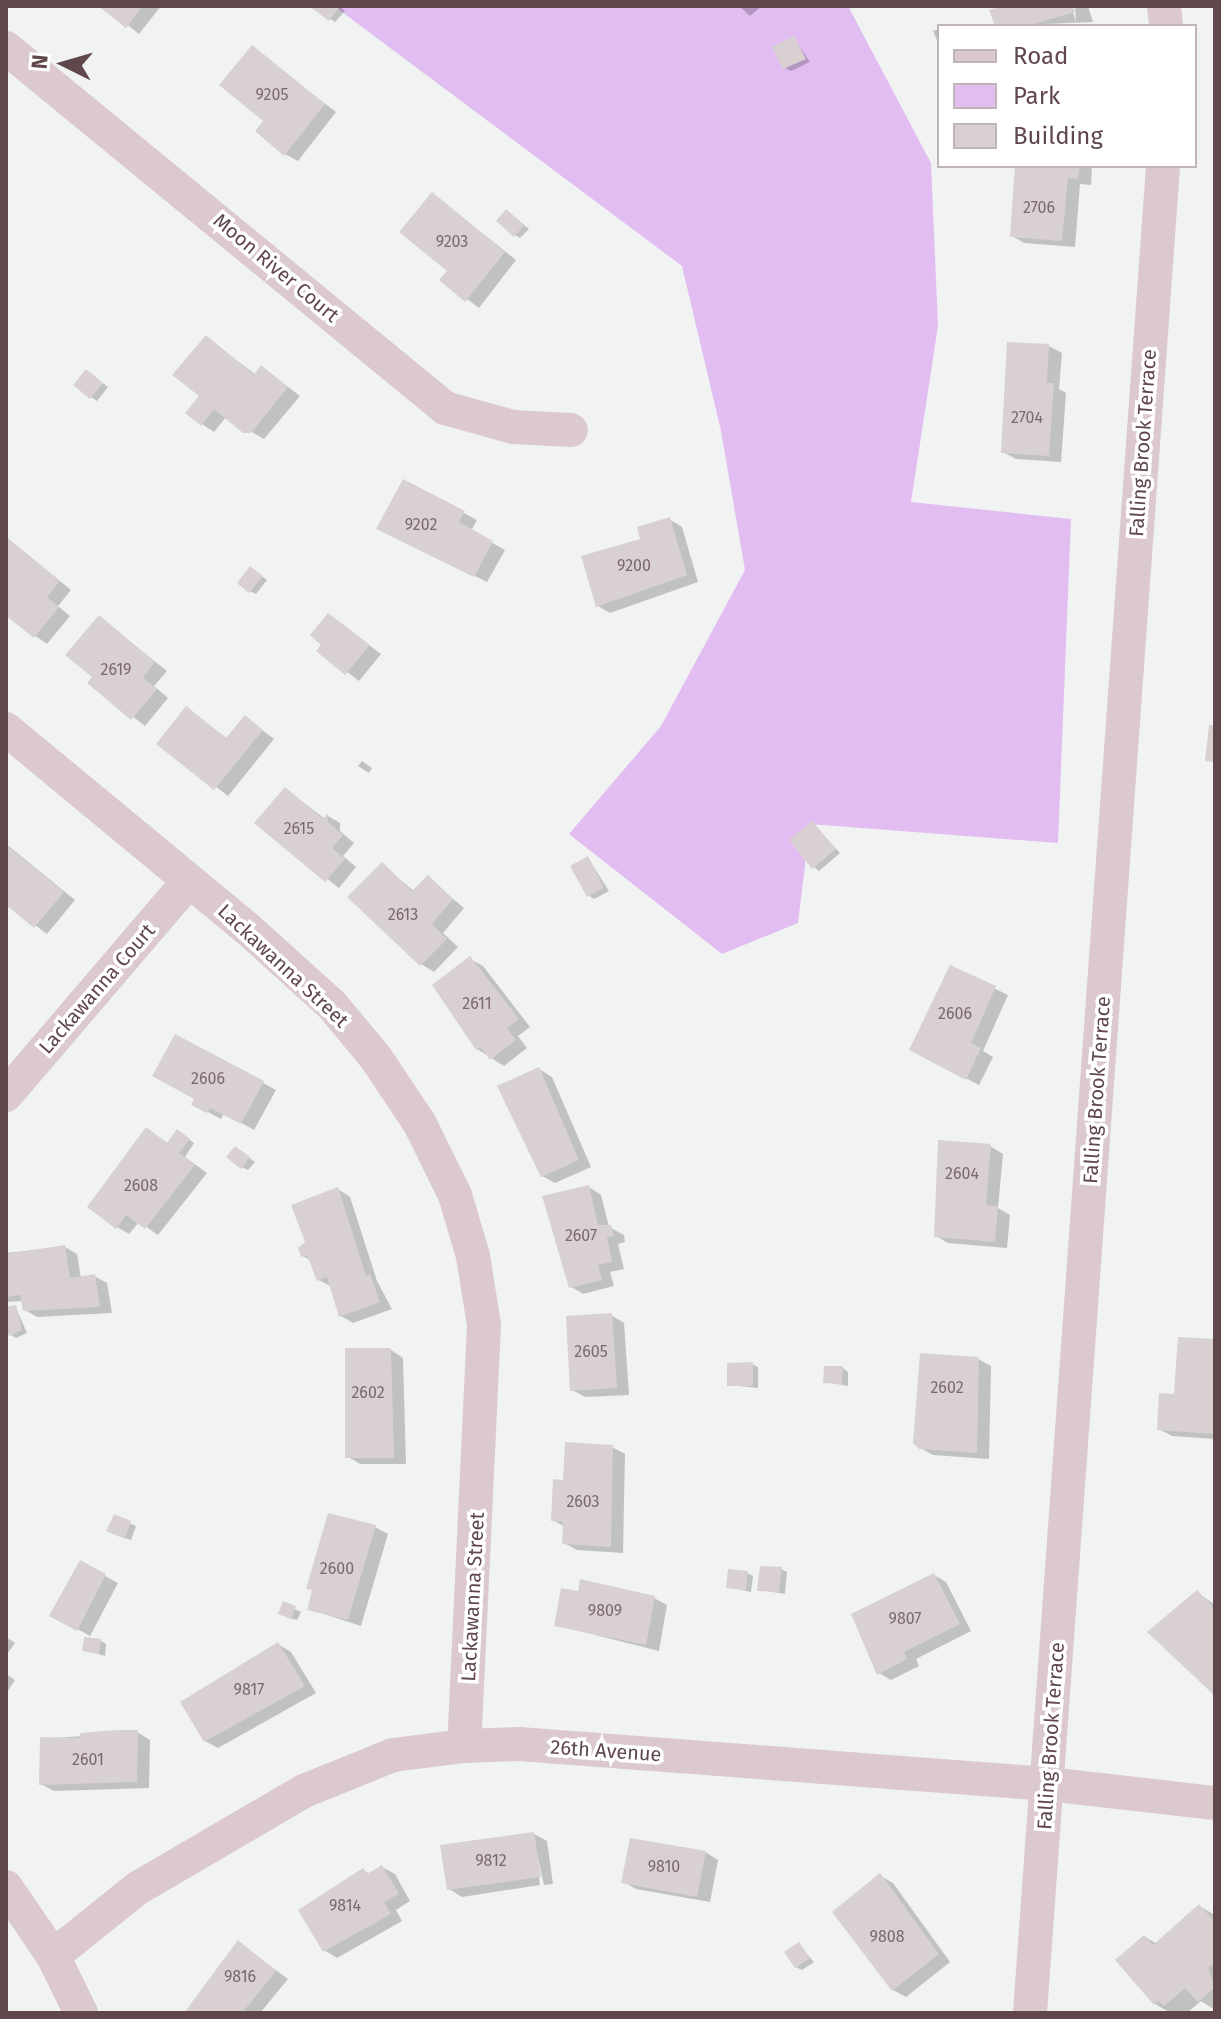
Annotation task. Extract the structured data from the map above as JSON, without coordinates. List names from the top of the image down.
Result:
{
  "streets": {
    "street": [
      "Moon River Court",
      "Falling Brook Terrace",
      "Lackawanna Street",
      "Lackawanna Court",
      "26th Avenue"
    ]
  },
  "crossings": [
    ["Falling Brook Terrace", "26th Avenue"],
    ["Lackawanna Street", "Lackawanna Court"],
    ["Lackawanna Street", "26th Avenue"]
  ],
  "house_numbers": [
    "9205",
    "2706",
    "9203",
    "2704",
    "9202",
    "9200",
    "2619",
    "2615",
    "2613",
    "2611",
    "2606",
    "2606",
    "2604",
    "2608",
    "2607",
    "2605",
    "2602",
    "2602",
    "2603",
    "2600",
    "9809",
    "9807",
    "9817",
    "2601",
    "9812",
    "9810",
    "9814",
    "9808",
    "9816"
  ],
  "legend": ["Road", "Park", "Building"],
  "north": "left"
}
